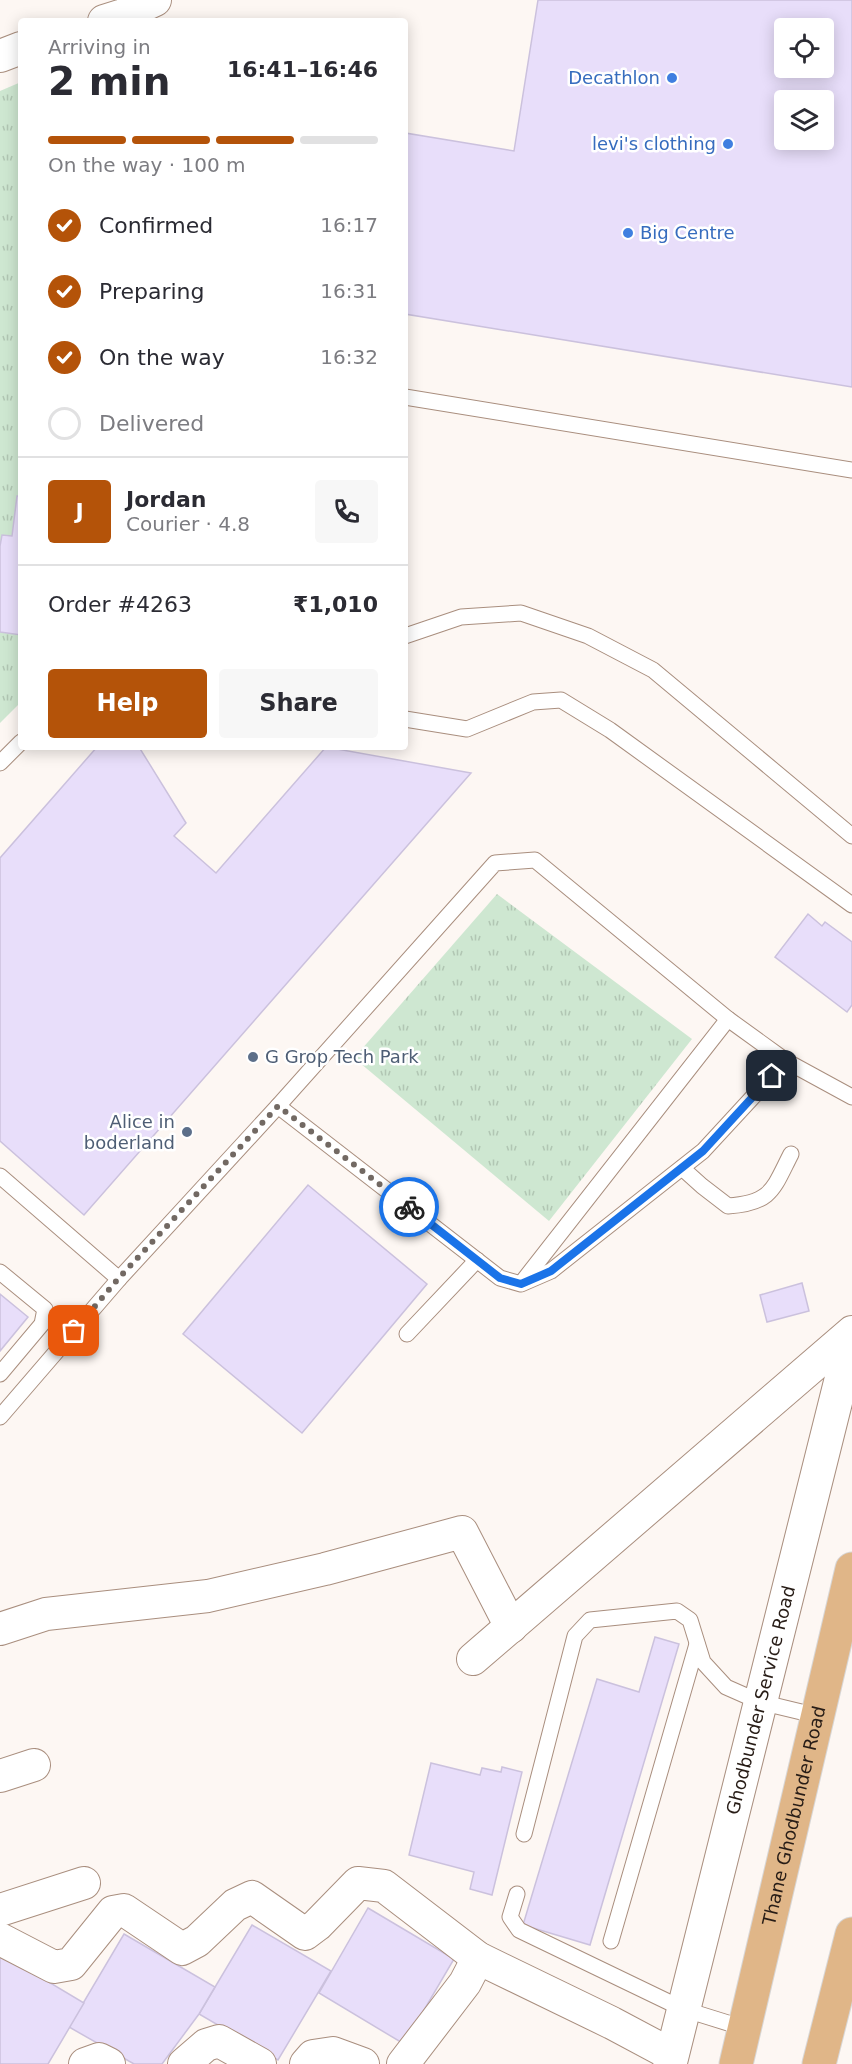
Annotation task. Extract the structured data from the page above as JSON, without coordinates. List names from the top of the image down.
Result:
{
  "streets": {
    "main road": ["Thane Ghodbunder Road"],
    "street": ["Ghodbunder Service Road"]
  },
  "places": [
    "Decathlon",
    "levi's clothing",
    "Big Centre",
    "G Grop Tech Park",
    "Alice in boderland"
  ],
  "page": {
    "heading": ["2 min", "Arriving in", "16:41–16:46"],
    "panel": [
      "Jordan",
      "Courier · 4.8",
      "Order #4263",
      "₹1,010"
    ],
    "bar": "On the way · 100 m",
    "list": [
      ["Confirmed", "16:17"],
      ["Preparing", "16:31"],
      ["On the way", "16:32"],
      "Delivered"
    ],
    "round": "J",
    "buttons": ["Help", "Share"]
  }
}
